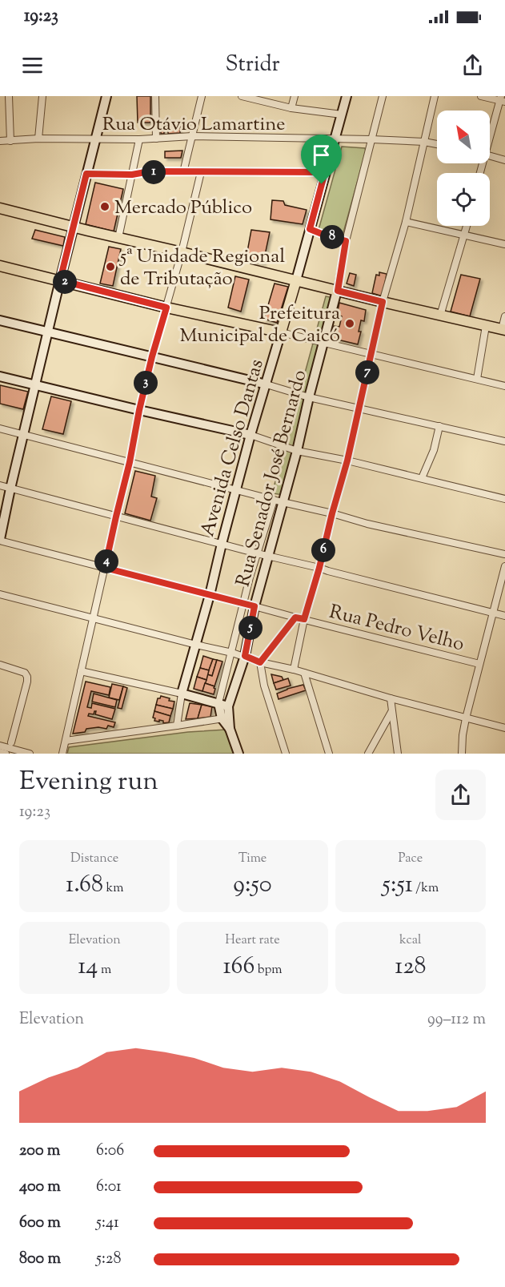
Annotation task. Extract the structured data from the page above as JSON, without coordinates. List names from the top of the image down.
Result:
{
  "streets": {
    "main road": ["Avenida Celso Dantas", "Rua Senador José Bernardo"],
    "street": ["Rua Otávio Lamartine", "Rua Pedro Velho"]
  },
  "crossings": [
    ["Rua Otávio Lamartine", "Avenida Celso Dantas"],
    ["Rua Otávio Lamartine", "Rua Senador José Bernardo"],
    ["Avenida Celso Dantas", "Rua Pedro Velho"],
    ["Rua Senador José Bernardo", "Rua Pedro Velho"]
  ],
  "places": ["Mercado Público", "5ª Unidade Regional de Tributação", "Prefeitura Municipal de Caicó"],
  "north": "top left",
  "page": {
    "status": "19:23",
    "header": "Stridr",
    "pins": [
      "1",
      "8",
      "2",
      "7",
      "3",
      "6",
      "4",
      "5"
    ],
    "heading": ["Evening run", "19:23"],
    "stats": [
      ["Distance", "1.68 km"],
      ["Time", "9:50"],
      ["Pace", "5:51 /km"],
      ["Elevation", "14 m"],
      ["Heart rate", "166 bpm"],
      ["kcal", "128"]
    ],
    "chart": ["Elevation", "99–112 m"],
    "list": [
      {
        "name": "200 m",
        "note": "6:06"
      },
      {
        "name": "400 m",
        "note": "6:01"
      },
      {
        "name": "600 m",
        "note": "5:41"
      },
      {
        "name": "800 m",
        "note": "5:28"
      }
    ]
  }
}
